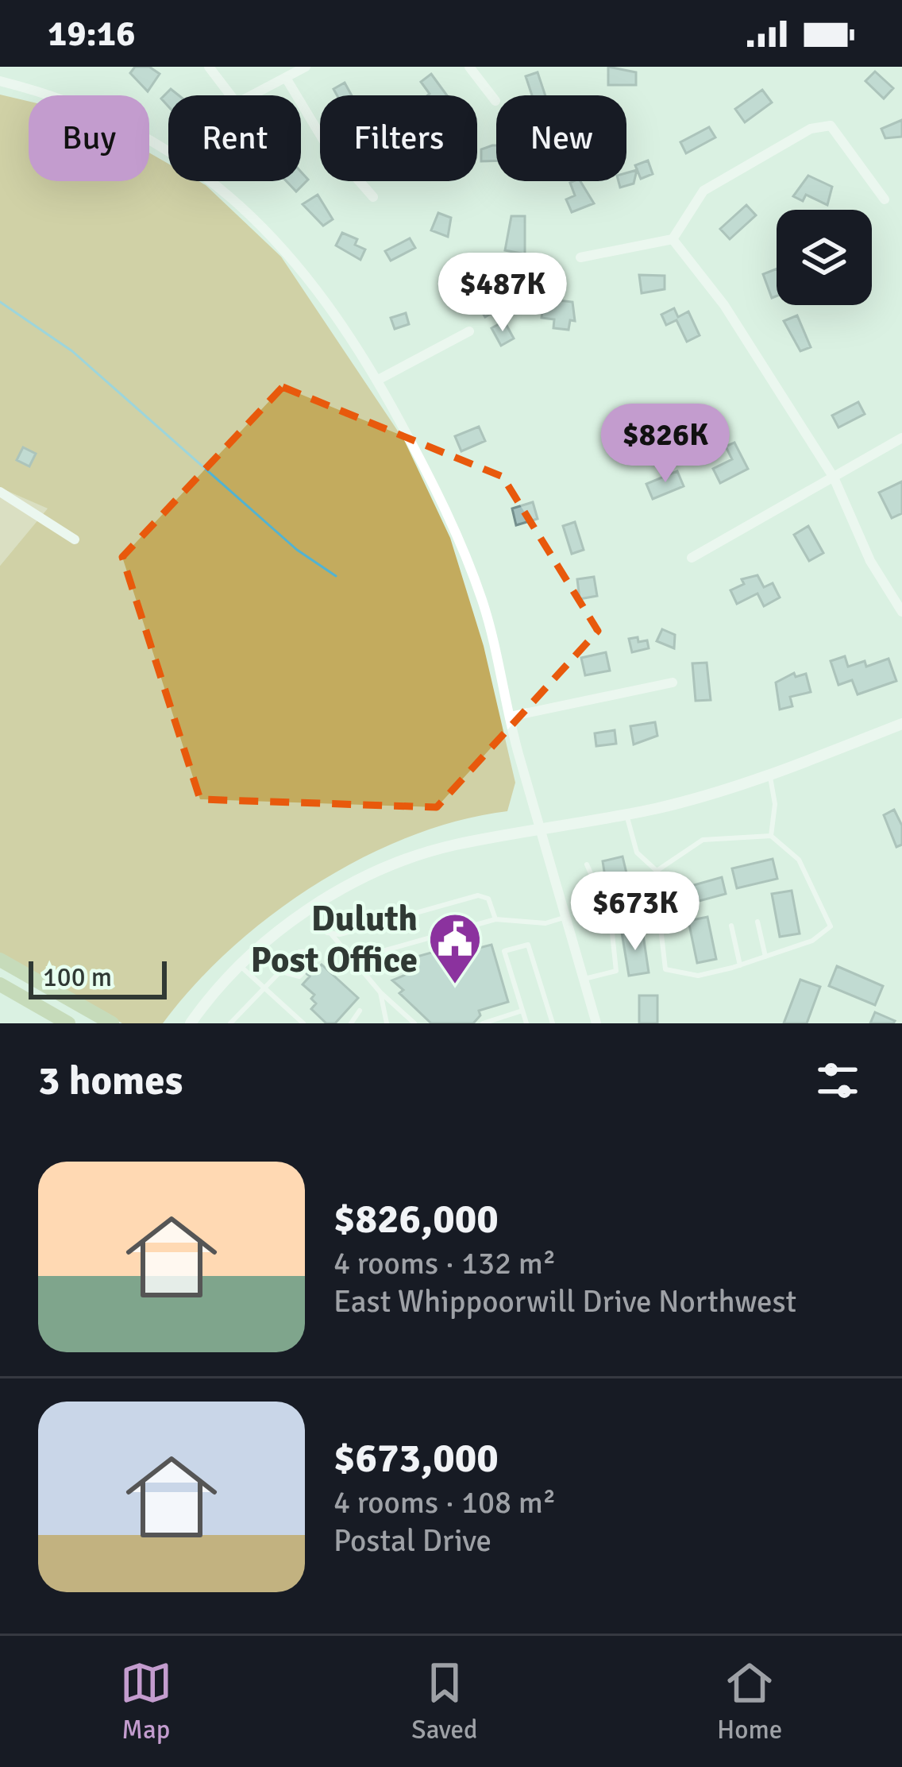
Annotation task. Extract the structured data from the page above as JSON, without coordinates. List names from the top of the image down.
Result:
{
  "places": {
    "public building": ["Duluth Post Office"]
  },
  "scale_bar": "100 m",
  "page": {
    "status": "19:16",
    "chip": [
      "Buy",
      "Rent",
      "Filters",
      "New"
    ],
    "price": ["$487K", "$826K", "$673K"],
    "scale": "100 m",
    "heading": "3 homes",
    "list": [
      {
        "name": "$826,000",
        "note": "4 rooms · 132 m² · East Whippoorwill Drive Northwest"
      },
      {
        "name": "$673,000",
        "note": "4 rooms · 108 m² · Postal Drive"
      }
    ],
    "tabs": ["Map", "Saved", "Home"]
  }
}
